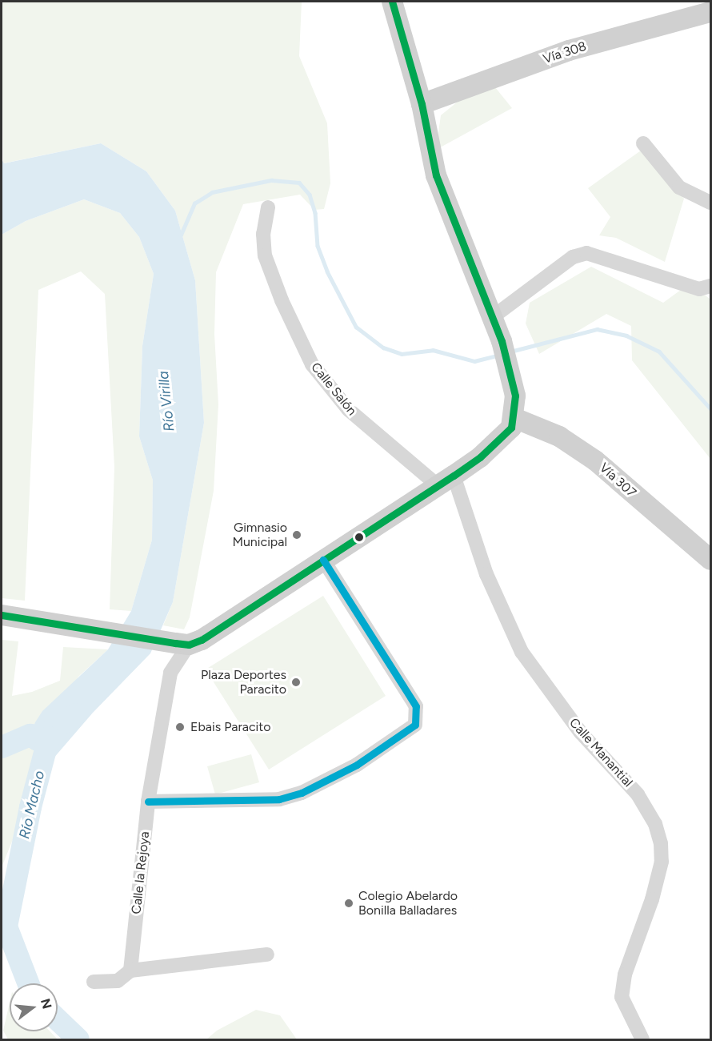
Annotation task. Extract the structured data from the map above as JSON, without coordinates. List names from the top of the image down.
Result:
{
  "streets": {
    "main road": ["Vía 308", "Vía 307"],
    "street": ["Calle Salón", "Calle Manantial", "Calle la Rejoya"]
  },
  "crossings": [
    ["Calle Salón", "Calle Manantial"]
  ],
  "water": ["Río Virilla", "Río Macho"],
  "places": [
    "Gimnasio Municipal",
    "Plaza Deportes Paracito",
    "Ebais Paracito",
    "Colegio Abelardo Bonilla Balladares"
  ],
  "north": "right"
}
